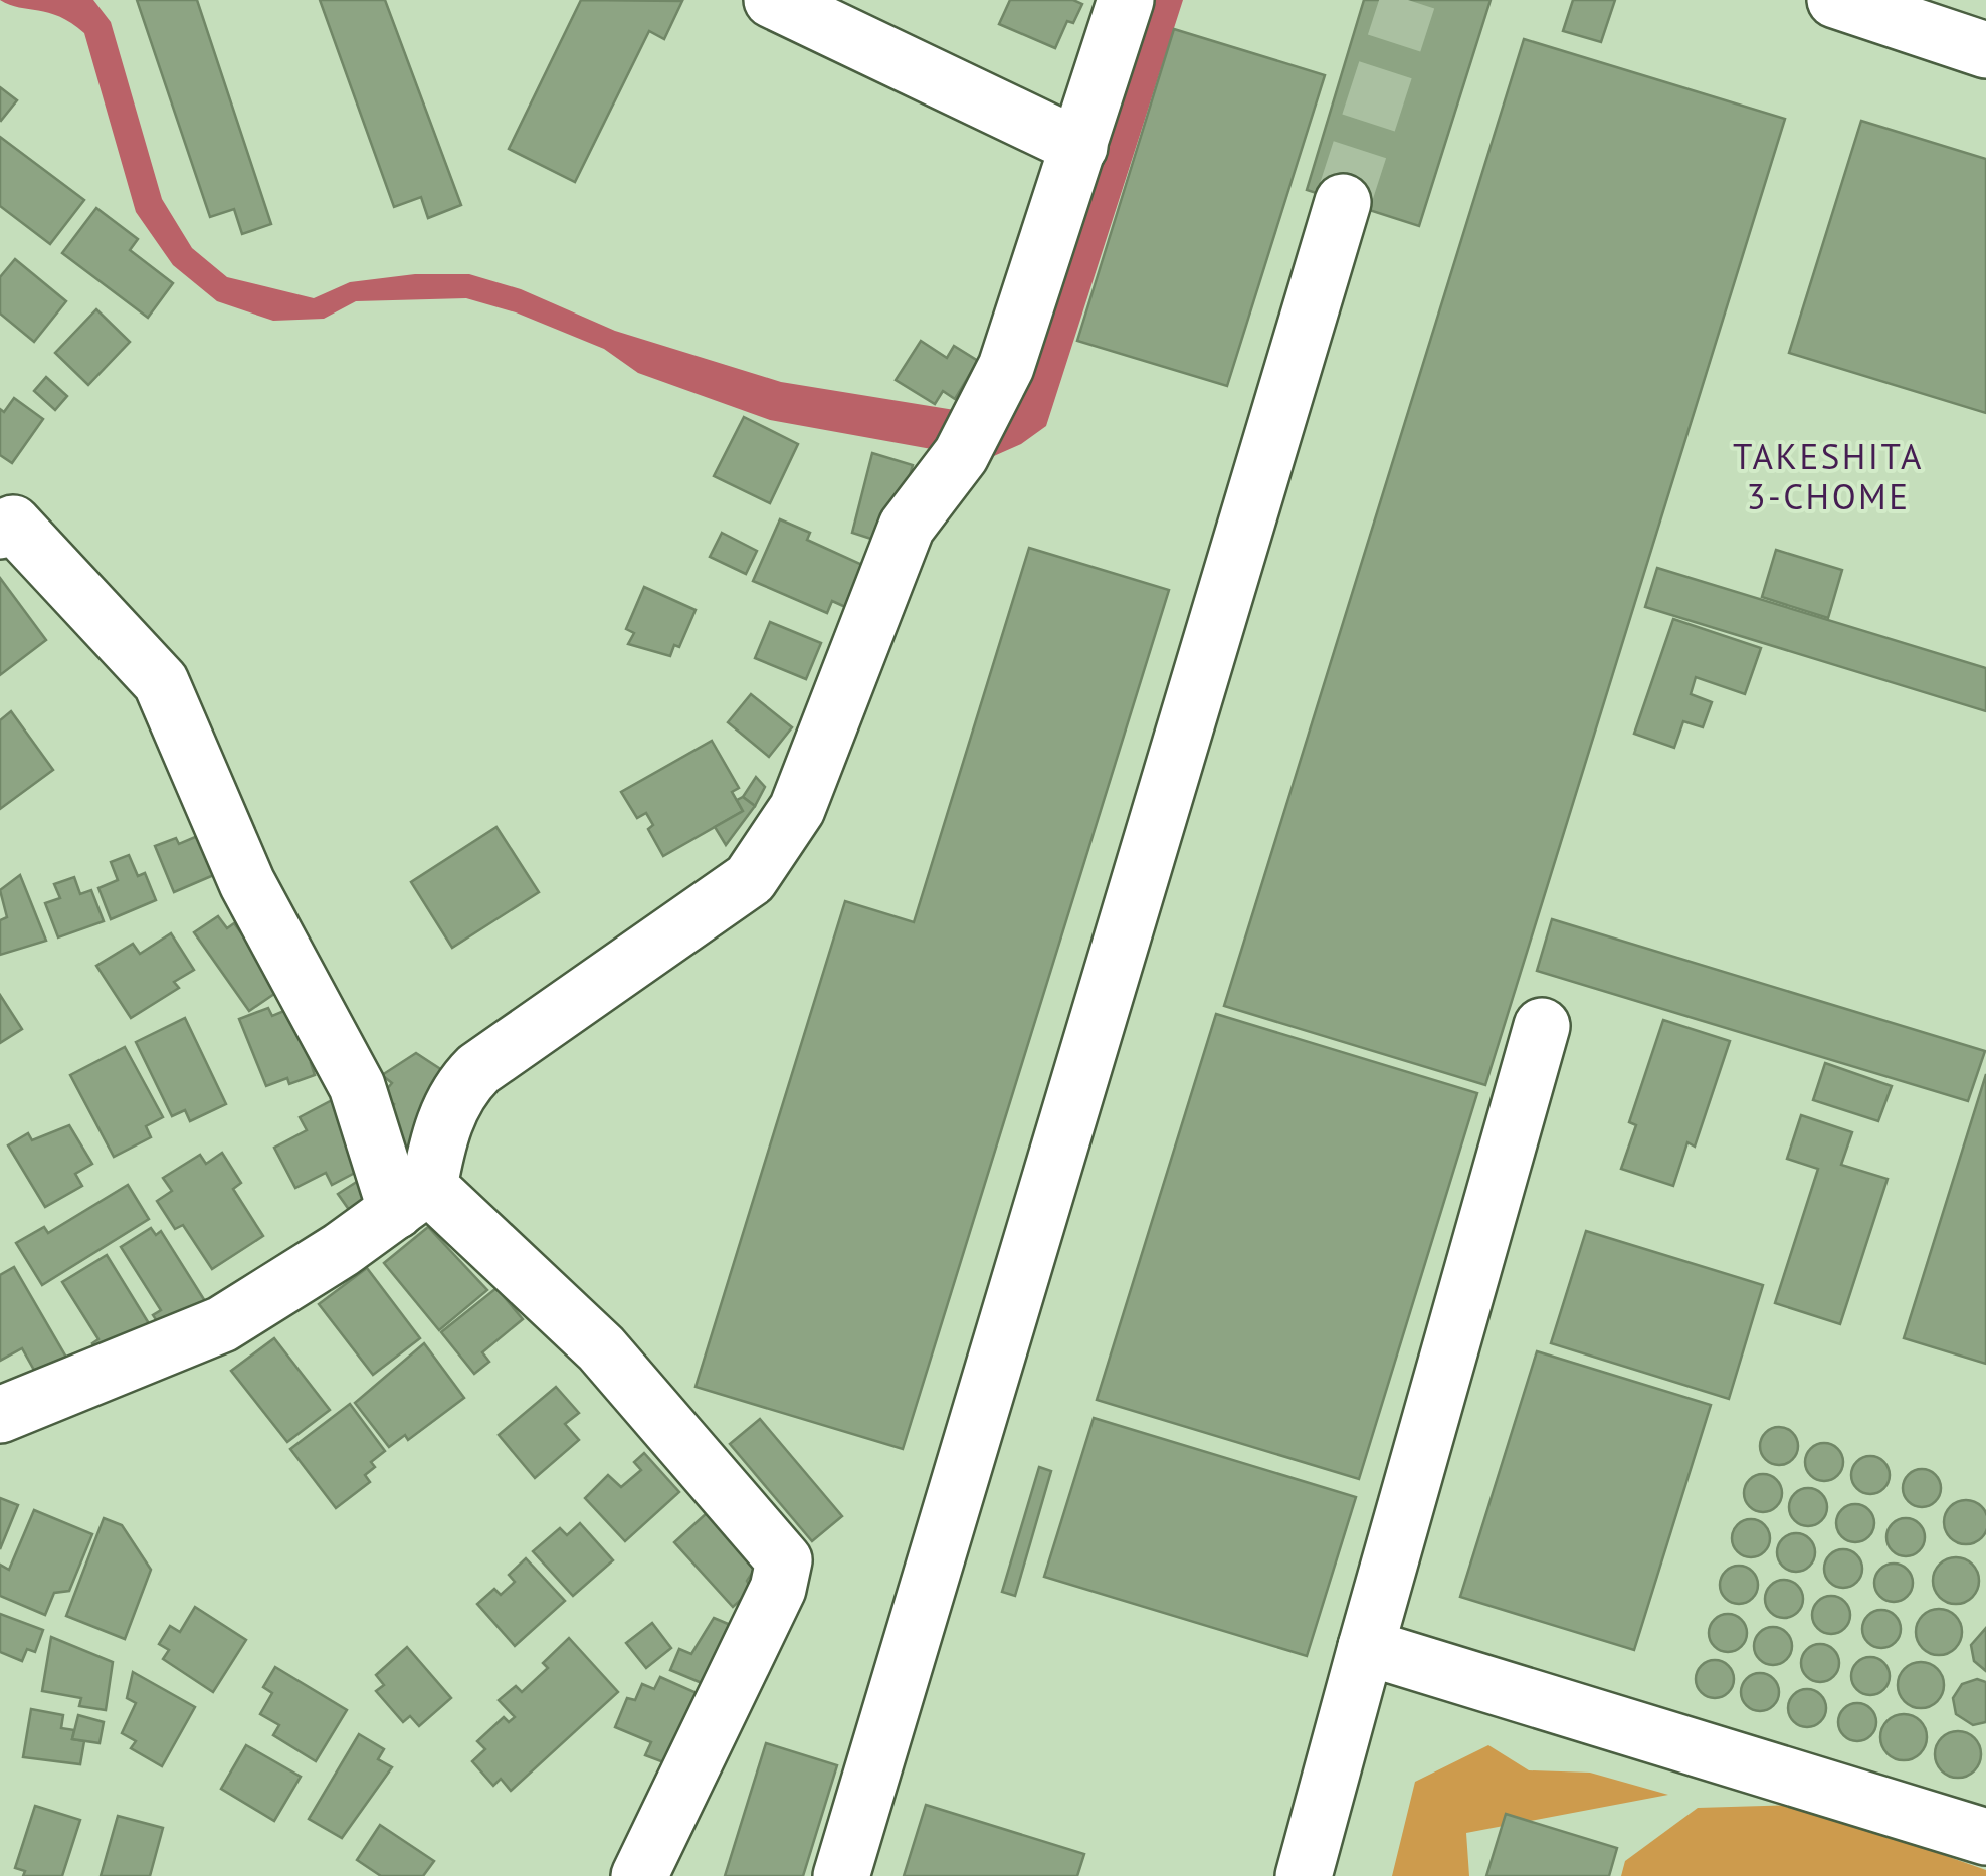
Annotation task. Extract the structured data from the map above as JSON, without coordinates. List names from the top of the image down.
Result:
{
  "districts": ["TAKESHITA 3-CHOME"]
}
